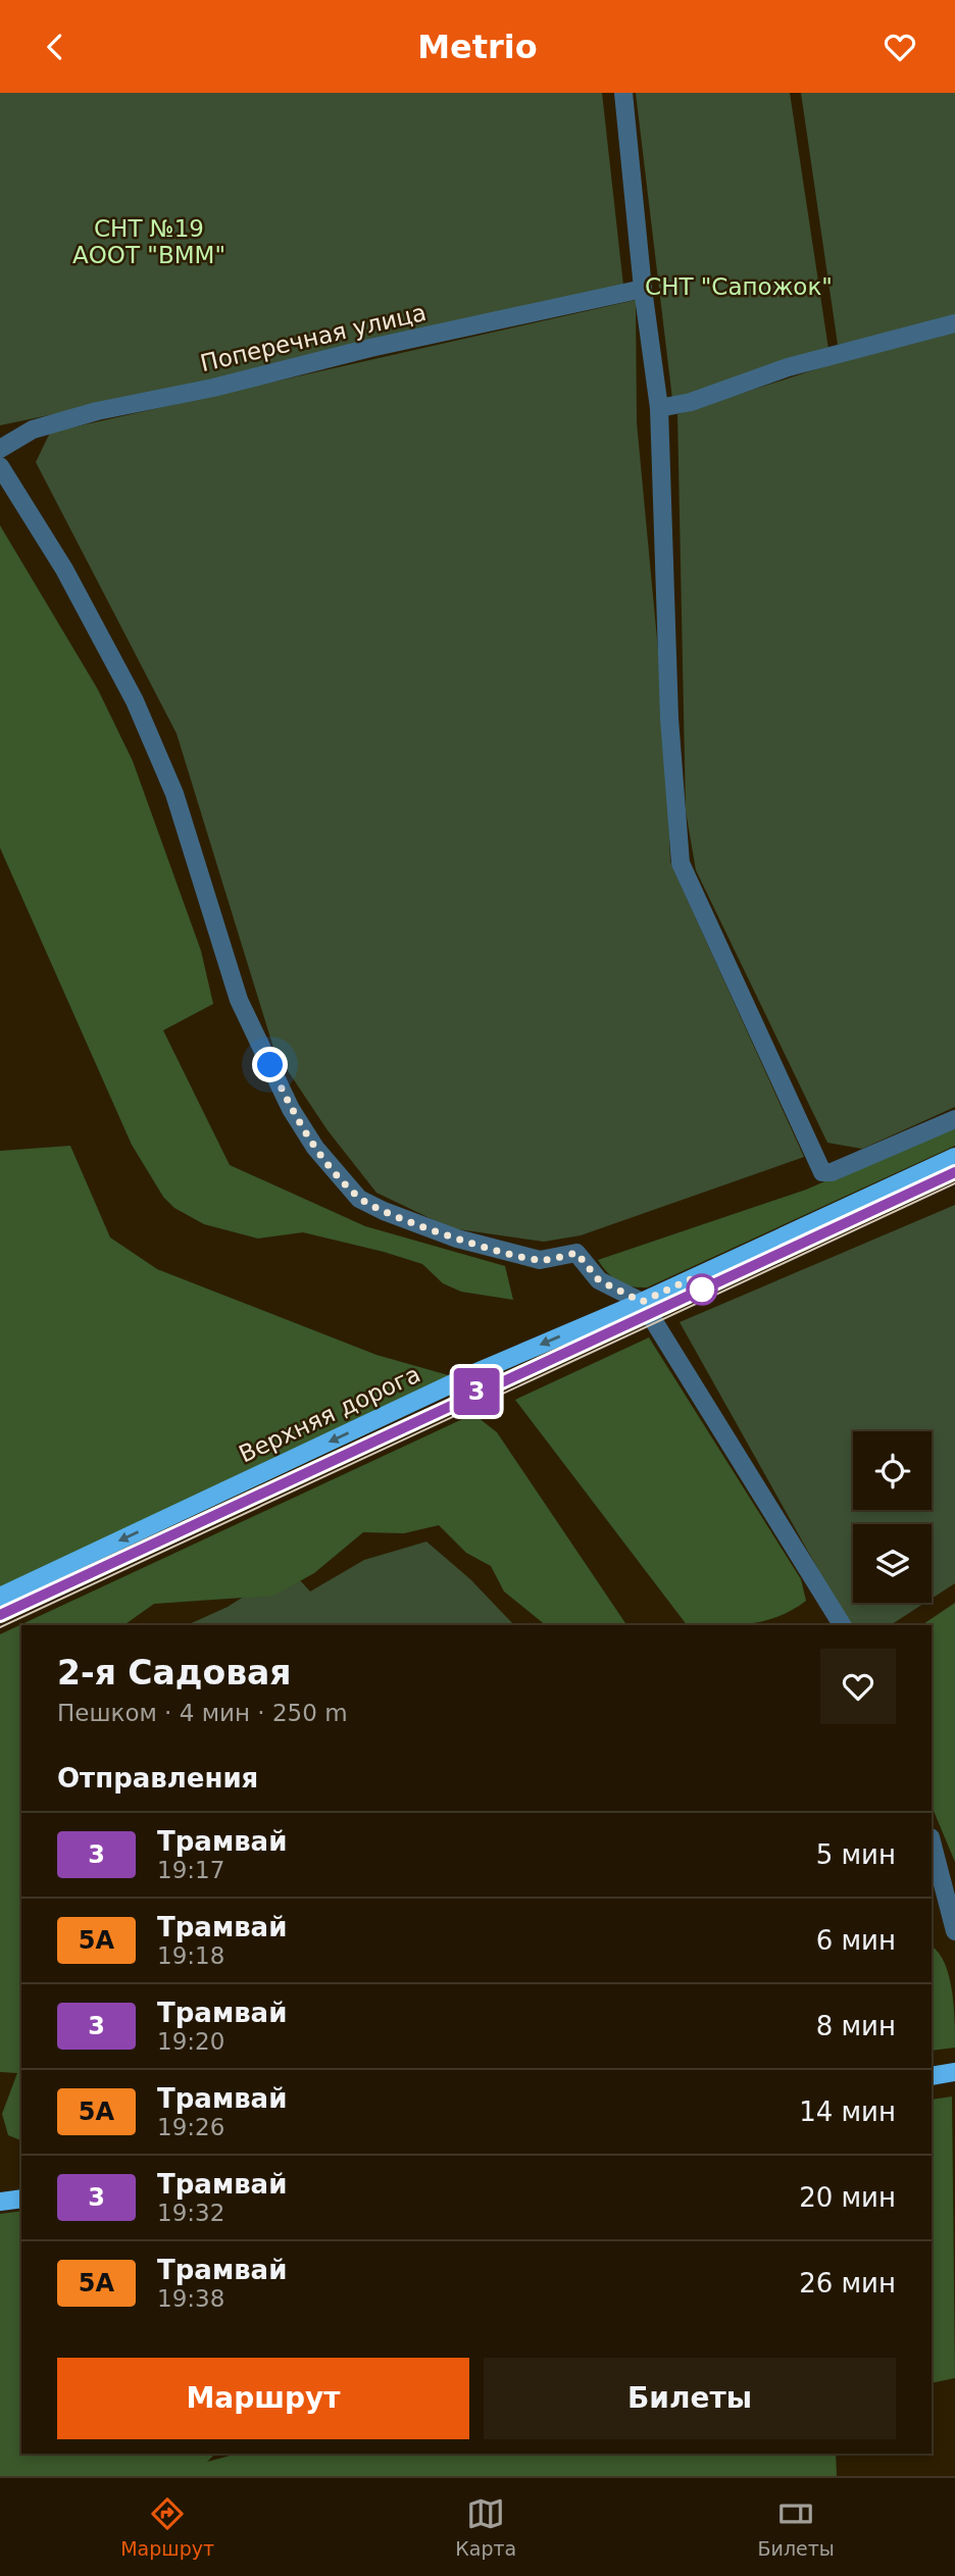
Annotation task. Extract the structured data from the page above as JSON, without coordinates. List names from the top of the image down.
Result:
{
  "streets": {
    "main road": ["Верхняя дорога"],
    "street": ["Поперечная улица"]
  },
  "one_way": ["Верхняя дорога"],
  "parks": ["СНТ №19 АООТ \"ВММ\"", "СНТ \"Сапожок\""],
  "lines": ["tram line 3"],
  "page": {
    "header": "Metrio",
    "on_map": "3",
    "heading": [
      ["2-я Садовая", "Пешком · 4 мин · 250 m"],
      "Отправления"
    ],
    "list": [
      {
        "mark": "3",
        "name": "Трамвай",
        "note": "19:17",
        "value": "5 мин"
      },
      {
        "mark": "5А",
        "name": "Трамвай",
        "note": "19:18",
        "value": "6 мин"
      },
      {
        "mark": "3",
        "name": "Трамвай",
        "note": "19:20",
        "value": "8 мин"
      },
      {
        "mark": "5А",
        "name": "Трамвай",
        "note": "19:26",
        "value": "14 мин"
      },
      {
        "mark": "3",
        "name": "Трамвай",
        "note": "19:32",
        "value": "20 мин"
      },
      {
        "mark": "5А",
        "name": "Трамвай",
        "note": "19:38",
        "value": "26 мин"
      }
    ],
    "buttons": ["Маршрут", "Билеты"],
    "tabs": ["Маршрут", "Карта", "Билеты"]
  }
}
